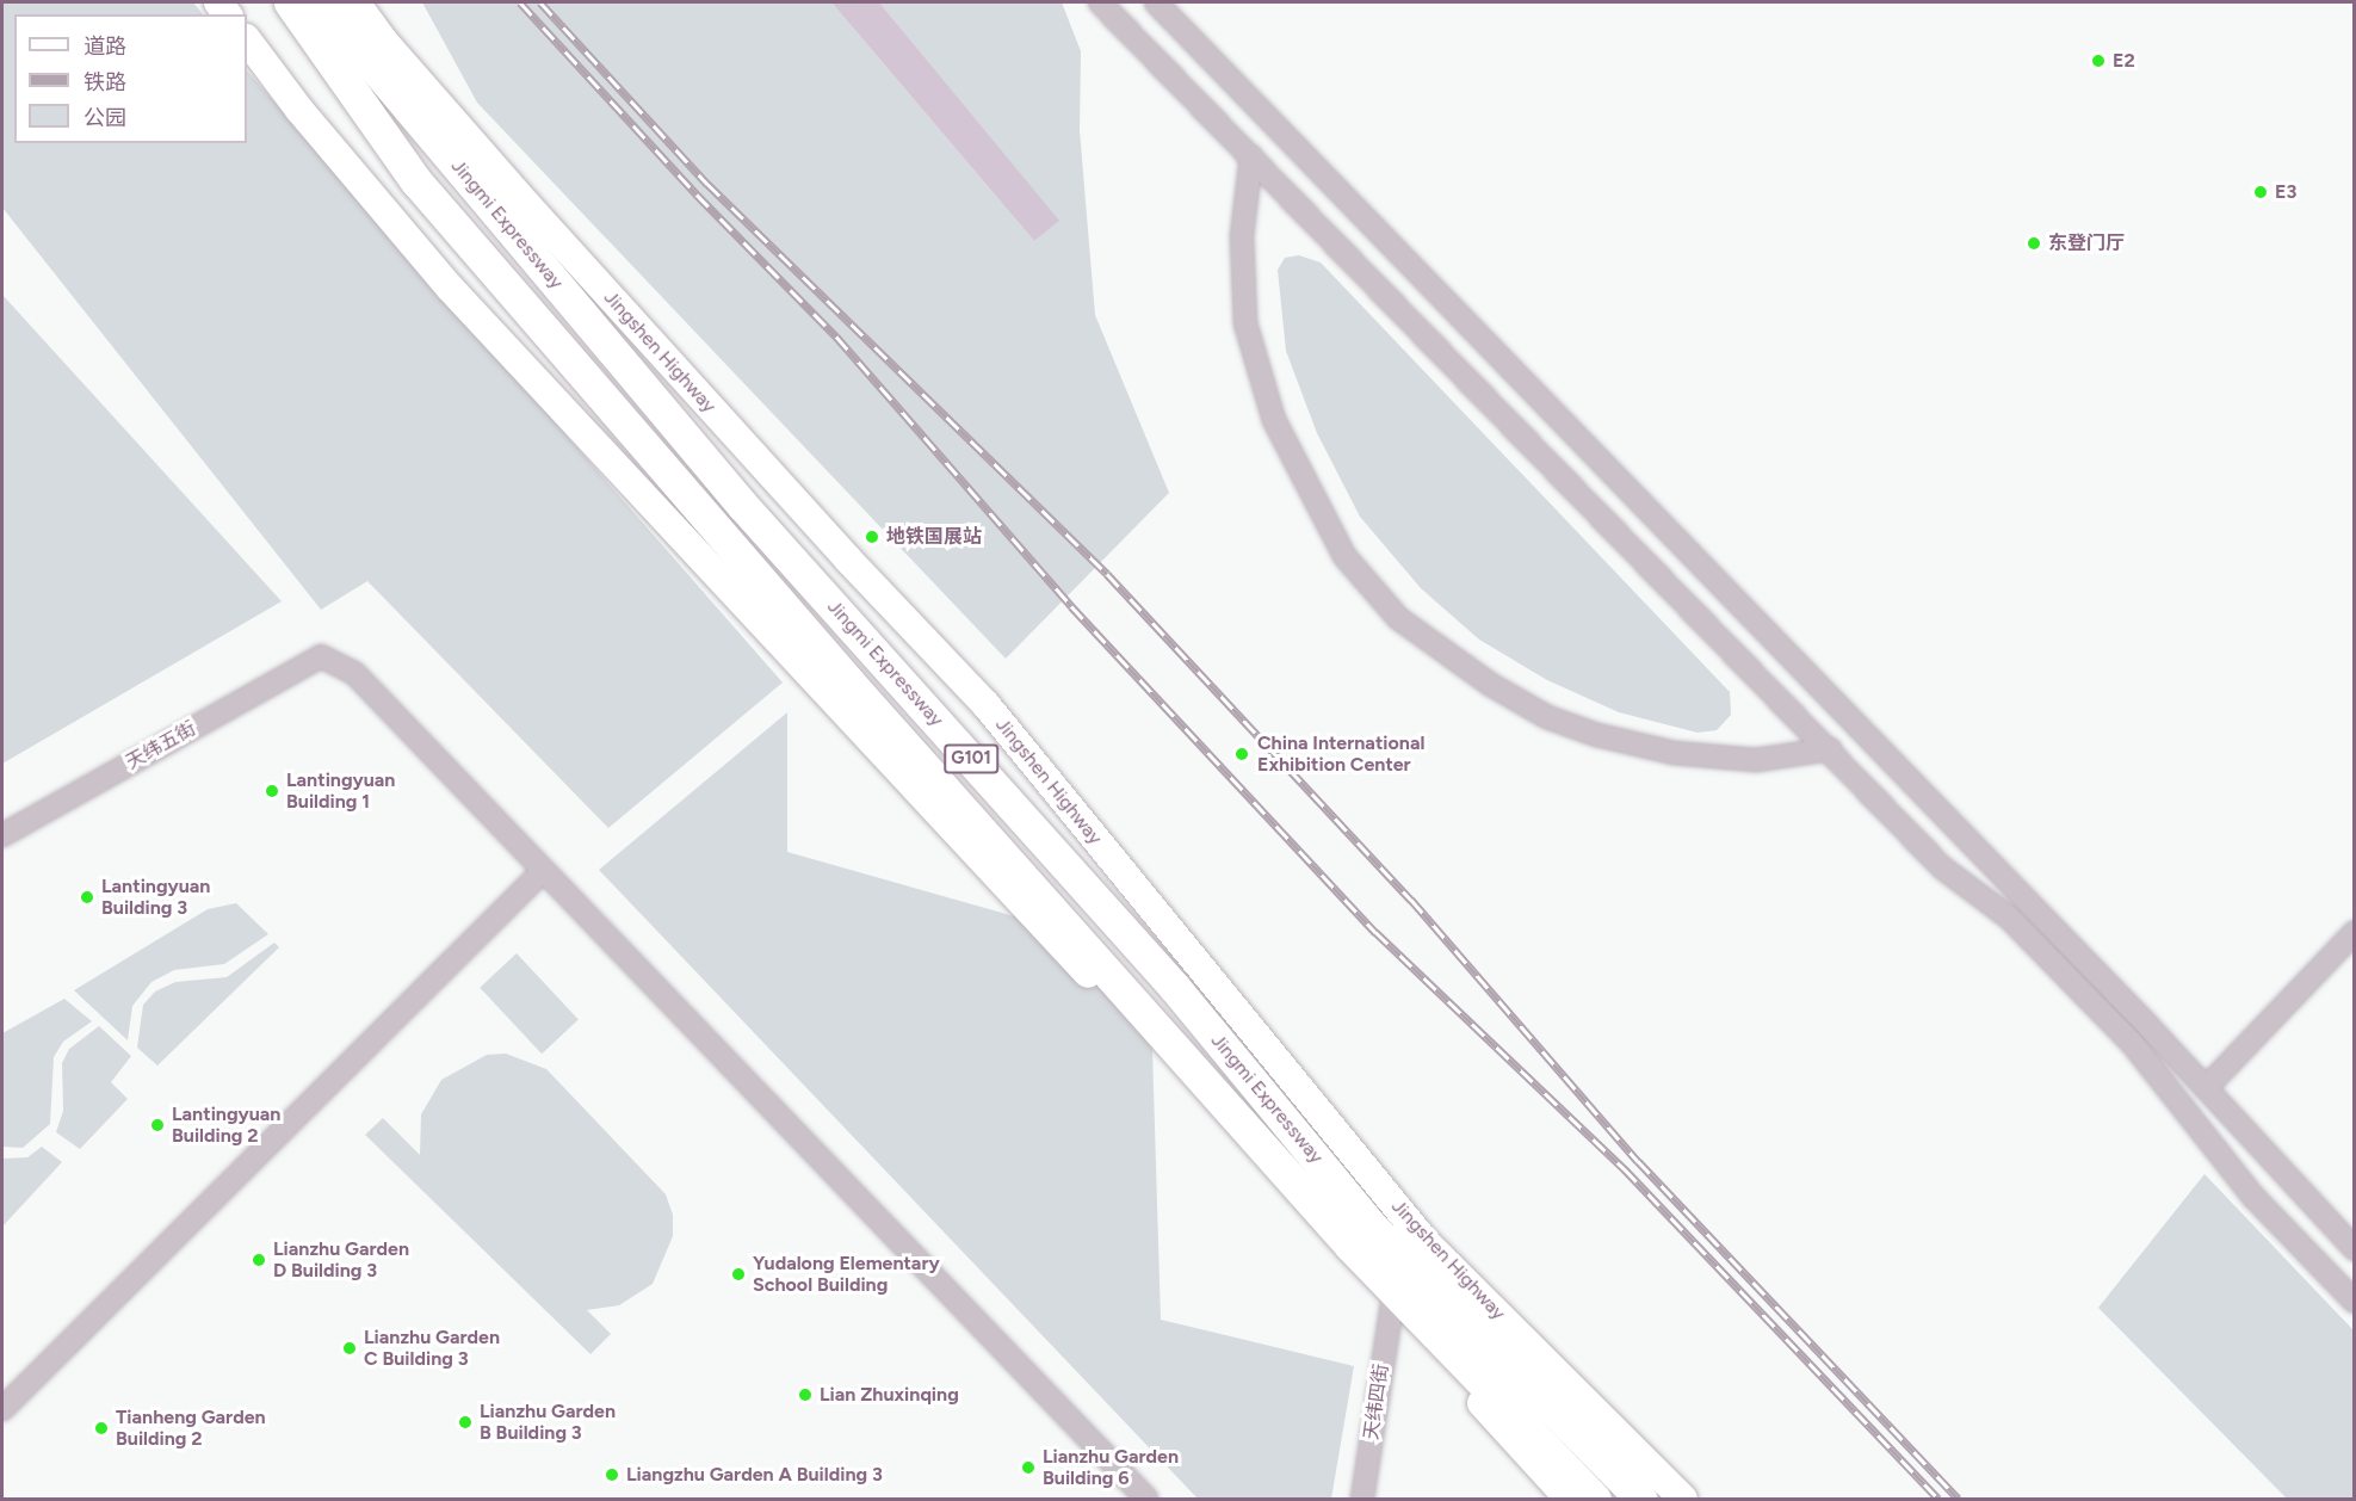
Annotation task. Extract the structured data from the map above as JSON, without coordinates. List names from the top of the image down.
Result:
{
  "streets": {
    "highway": ["Jingmi Expressway", "G101"],
    "main road": ["Jingshen Highway"],
    "street": ["天纬五街", "天纬四街"]
  },
  "places": [
    "E2",
    "E3",
    "东登门厅",
    "地铁国展站",
    "China International Exhibition Center",
    "Lantingyuan Building 1",
    "Lantingyuan Building 3",
    "Lantingyuan Building 2",
    "Lianzhu Garden D Building 3",
    "Yudalong Elementary School Building",
    "Lianzhu Garden C Building 3",
    "Lian Zhuxinqing",
    "Lianzhu Garden B Building 3",
    "Tianheng Garden Building 2",
    "Lianzhu Garden Building 6",
    "Liangzhu Garden A Building 3"
  ],
  "legend": ["道路", "铁路", "公园"]
}
